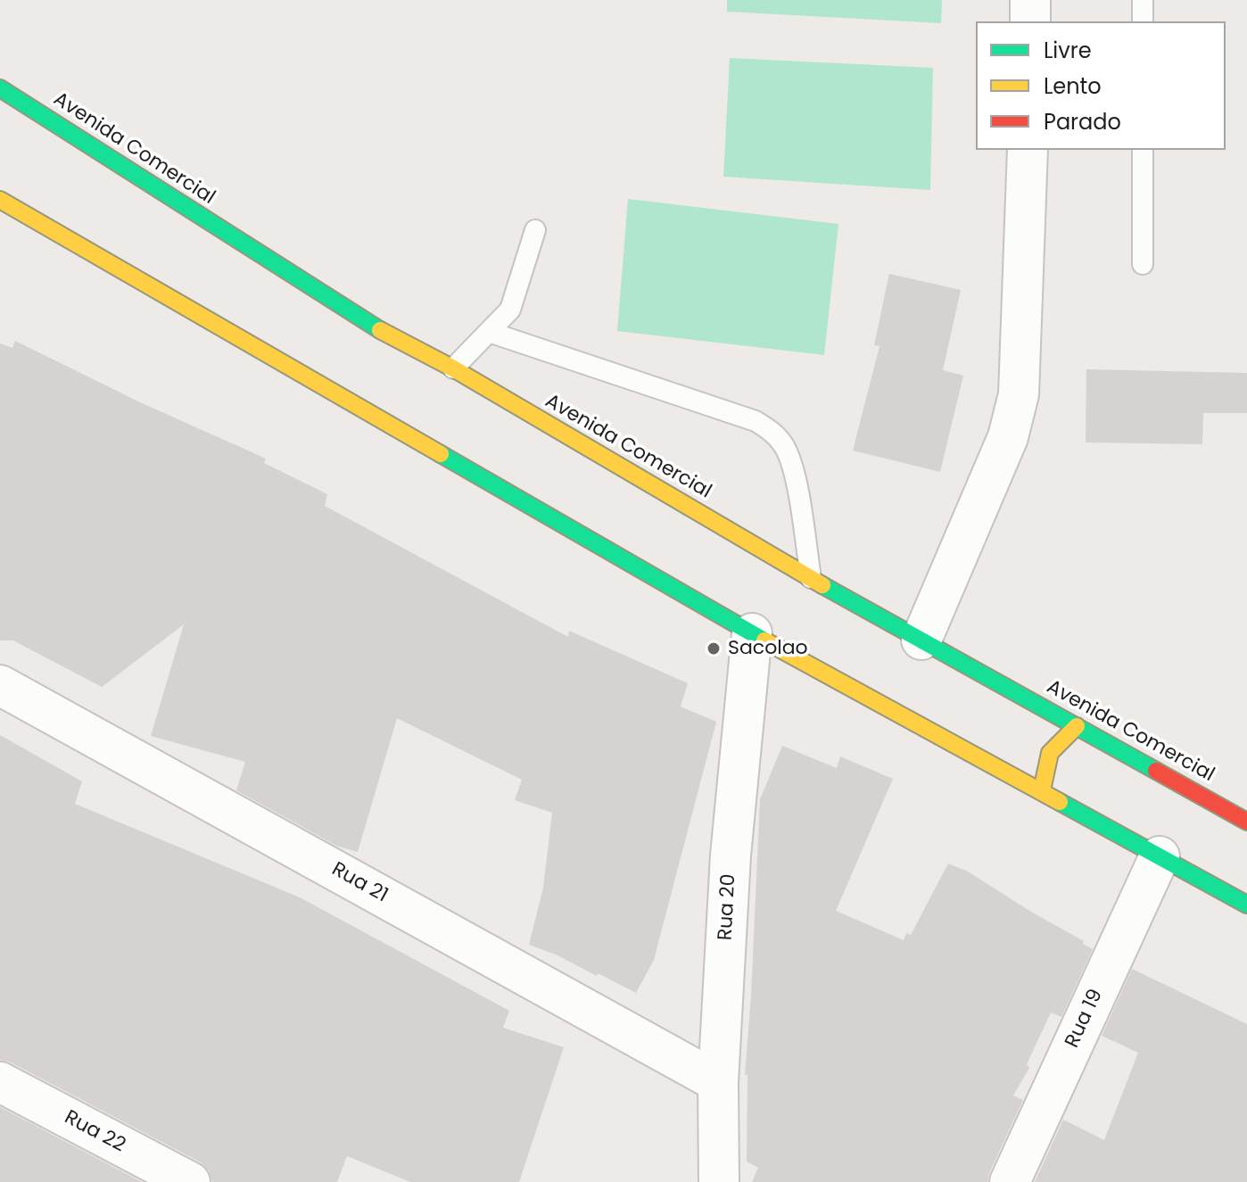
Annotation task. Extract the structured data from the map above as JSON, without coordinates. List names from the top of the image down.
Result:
{
  "streets": {
    "street": [
      "Avenida Comercial",
      "Rua 21",
      "Rua 20",
      "Rua 19",
      "Rua 22"
    ]
  },
  "crossings": [
    ["Rua 21", "Rua 20"]
  ],
  "places": ["Sacolao"],
  "legend": ["Livre", "Lento", "Parado"]
}
